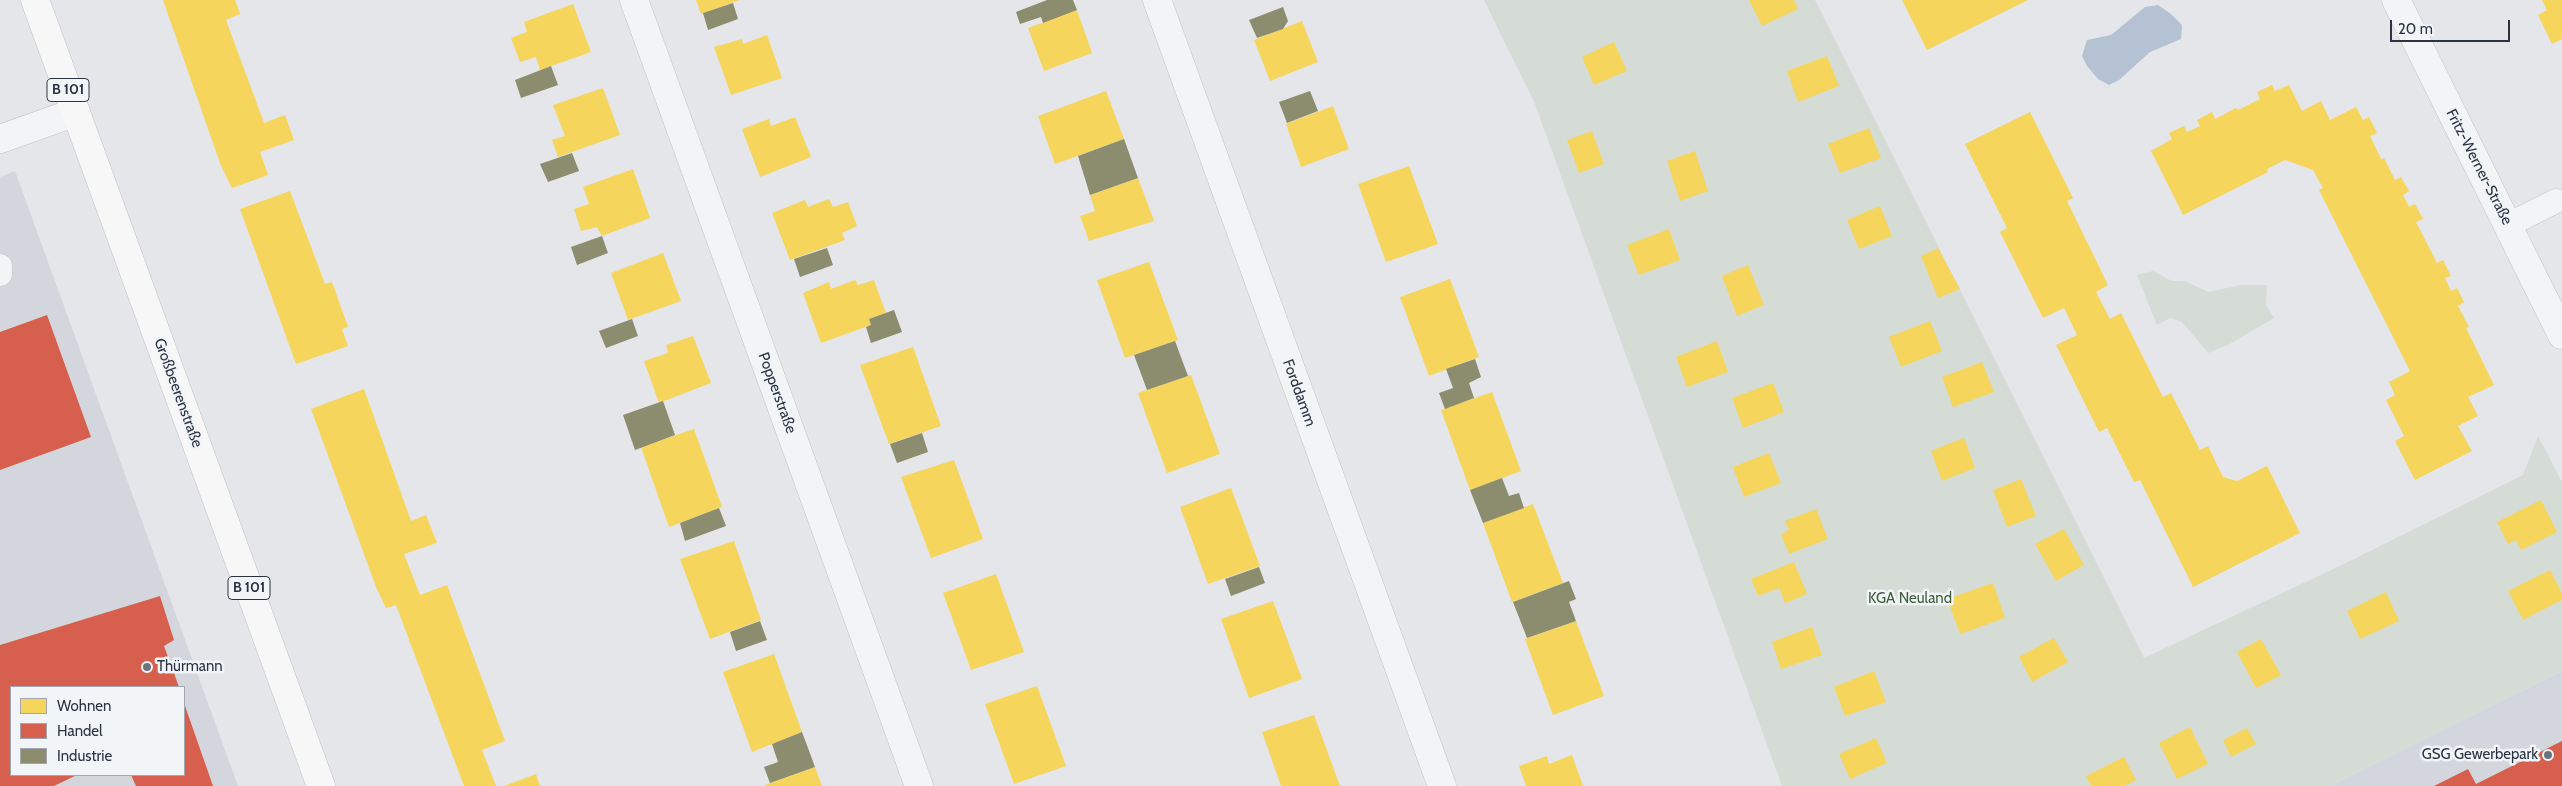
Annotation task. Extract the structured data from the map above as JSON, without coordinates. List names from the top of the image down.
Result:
{
  "streets": {
    "main road": ["B 101", "Großbeerenstraße"],
    "street": ["Fritz-Werner-Straße", "Popperstraße", "Forddamm"]
  },
  "parks": ["KGA Neuland"],
  "places": ["Thürmann", "GSG Gewerbepark"],
  "legend": ["Wohnen", "Handel", "Industrie"],
  "scale_bar": "20 m"
}
